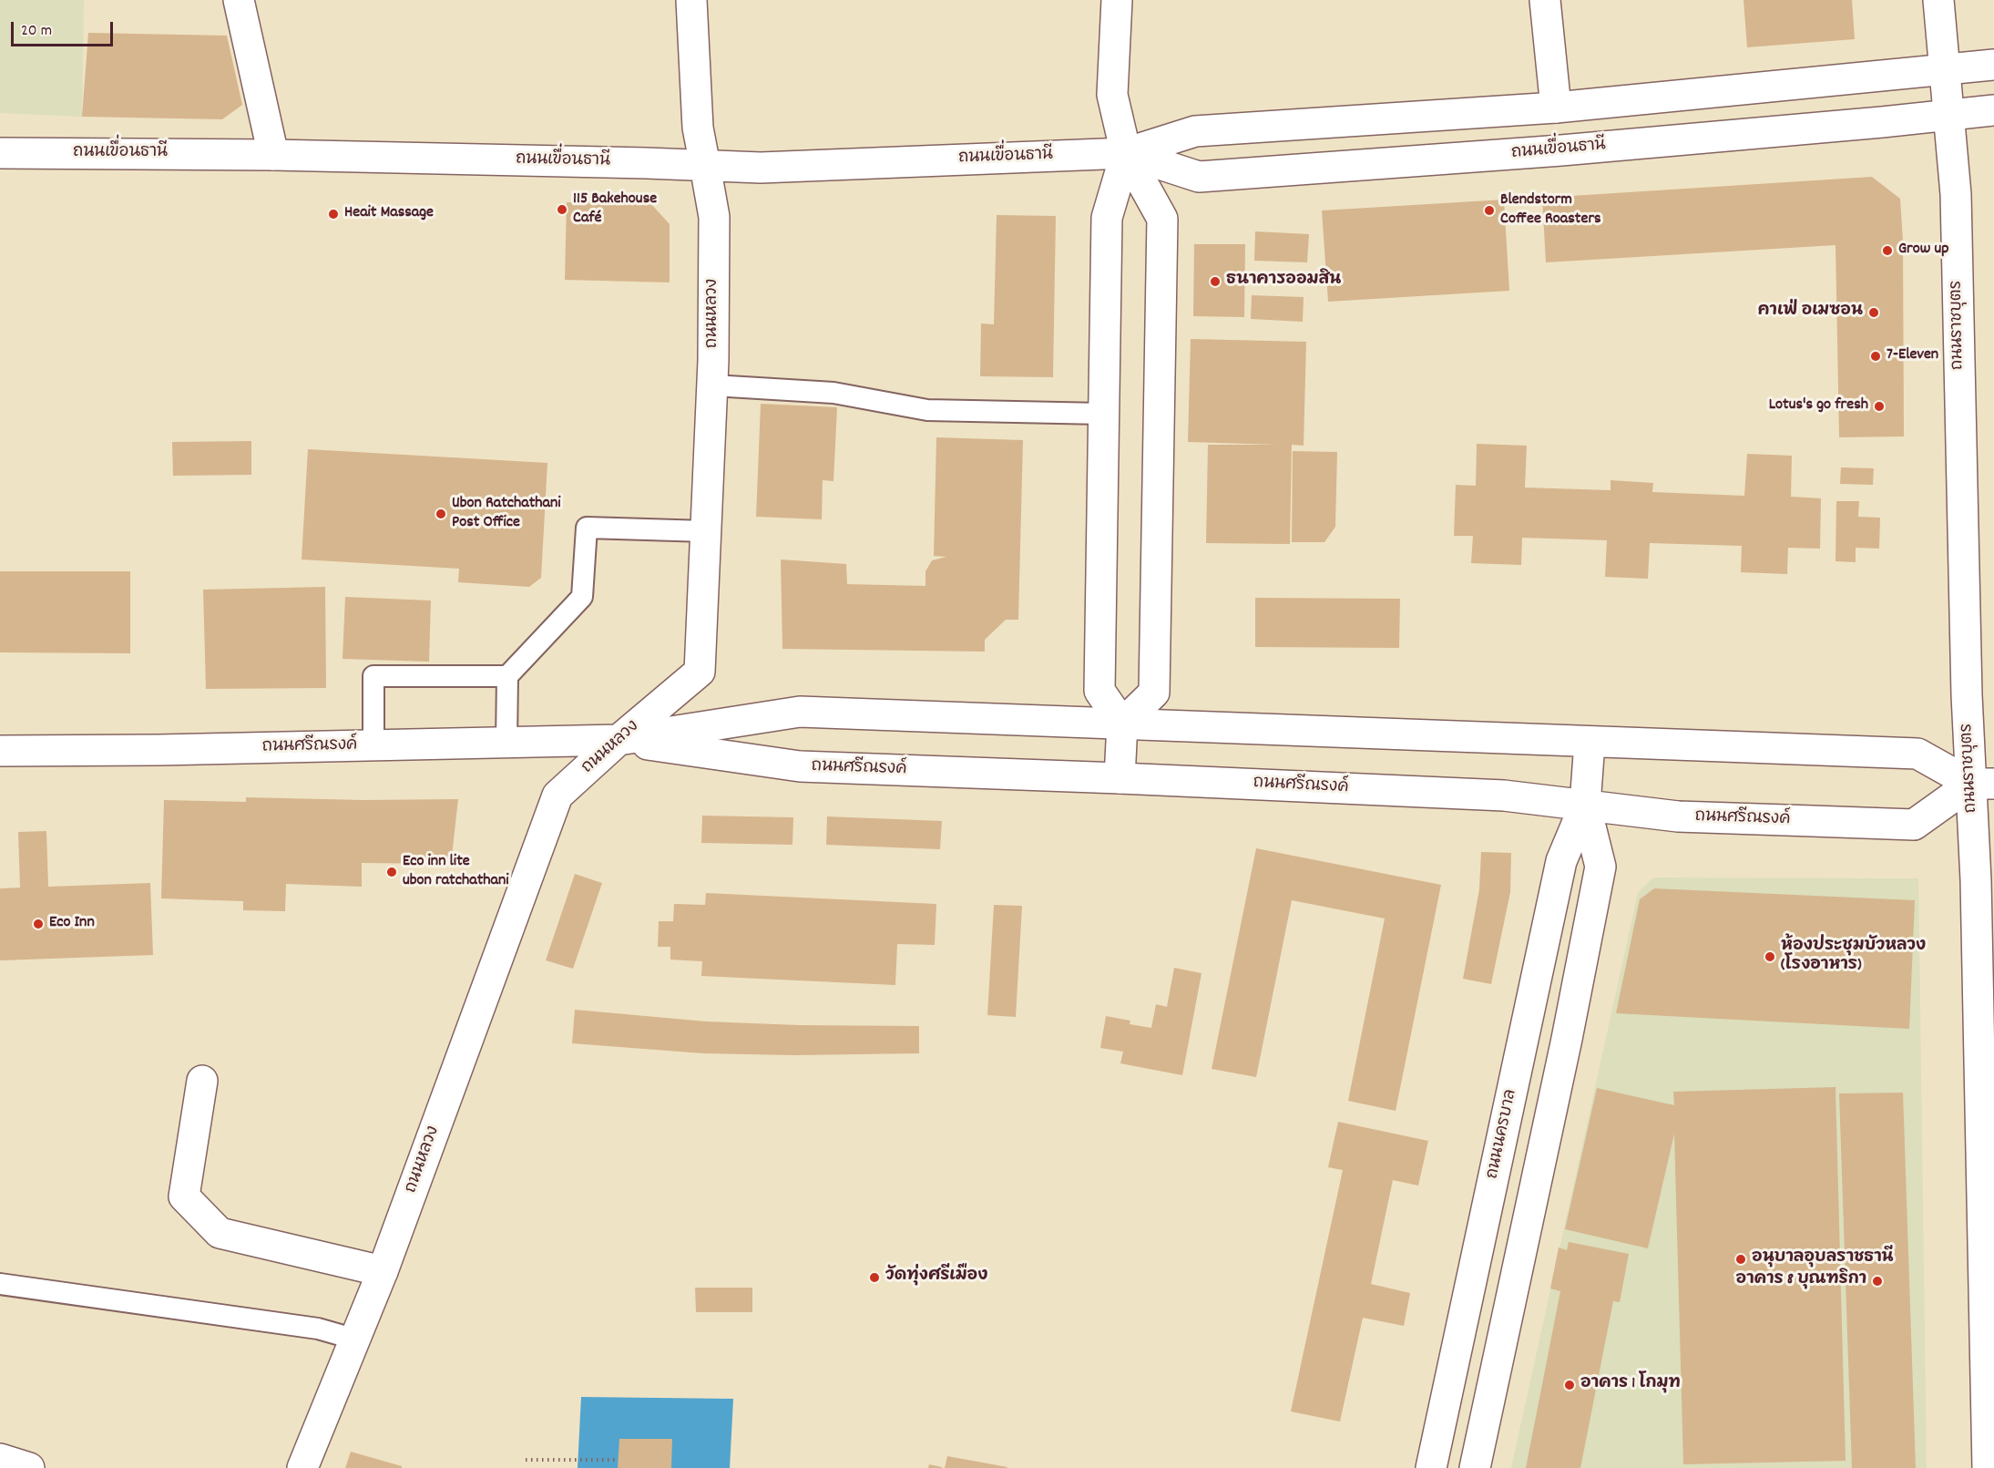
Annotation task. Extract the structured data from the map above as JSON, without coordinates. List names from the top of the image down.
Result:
{
  "streets": {
    "street": [
      "ถนนเขื่อนธานี",
      "ถนนหลวง",
      "ถนนราชบุตร",
      "ถนนศรีณรงค์",
      "ถนนนครบาล"
    ]
  },
  "crossings": [
    ["ถนนเขื่อนธานี", "ถนนหลวง"],
    ["ถนนเขื่อนธานี", "ถนนราชบุตร"],
    ["ถนนหลวง", "ถนนศรีณรงค์"],
    ["ถนนราชบุตร", "ถนนศรีณรงค์"],
    ["ถนนศรีณรงค์", "ถนนนครบาล"]
  ],
  "places": [
    "115 Bakehouse Café",
    "Blendstorm Coffee Roasters",
    "Heait Massage",
    "Grow up",
    "ธนาคารออมสิน",
    "คาเฟ่ อเมซอน",
    "7-Eleven",
    "Lotus's go fresh",
    "Ubon Ratchathani Post Office",
    "Eco inn lite ubon ratchathani",
    "Eco Inn",
    "ห้องประชุมบัวหลวง (โรงอาหาร)",
    "อนุบาลอุบลราชธานี",
    "วัดทุ่งศรีเมือง",
    "อาคาร 8 บุณฑริกา",
    "อาคาร 1 โกมุท"
  ],
  "scale_bar": "20 m"
}
